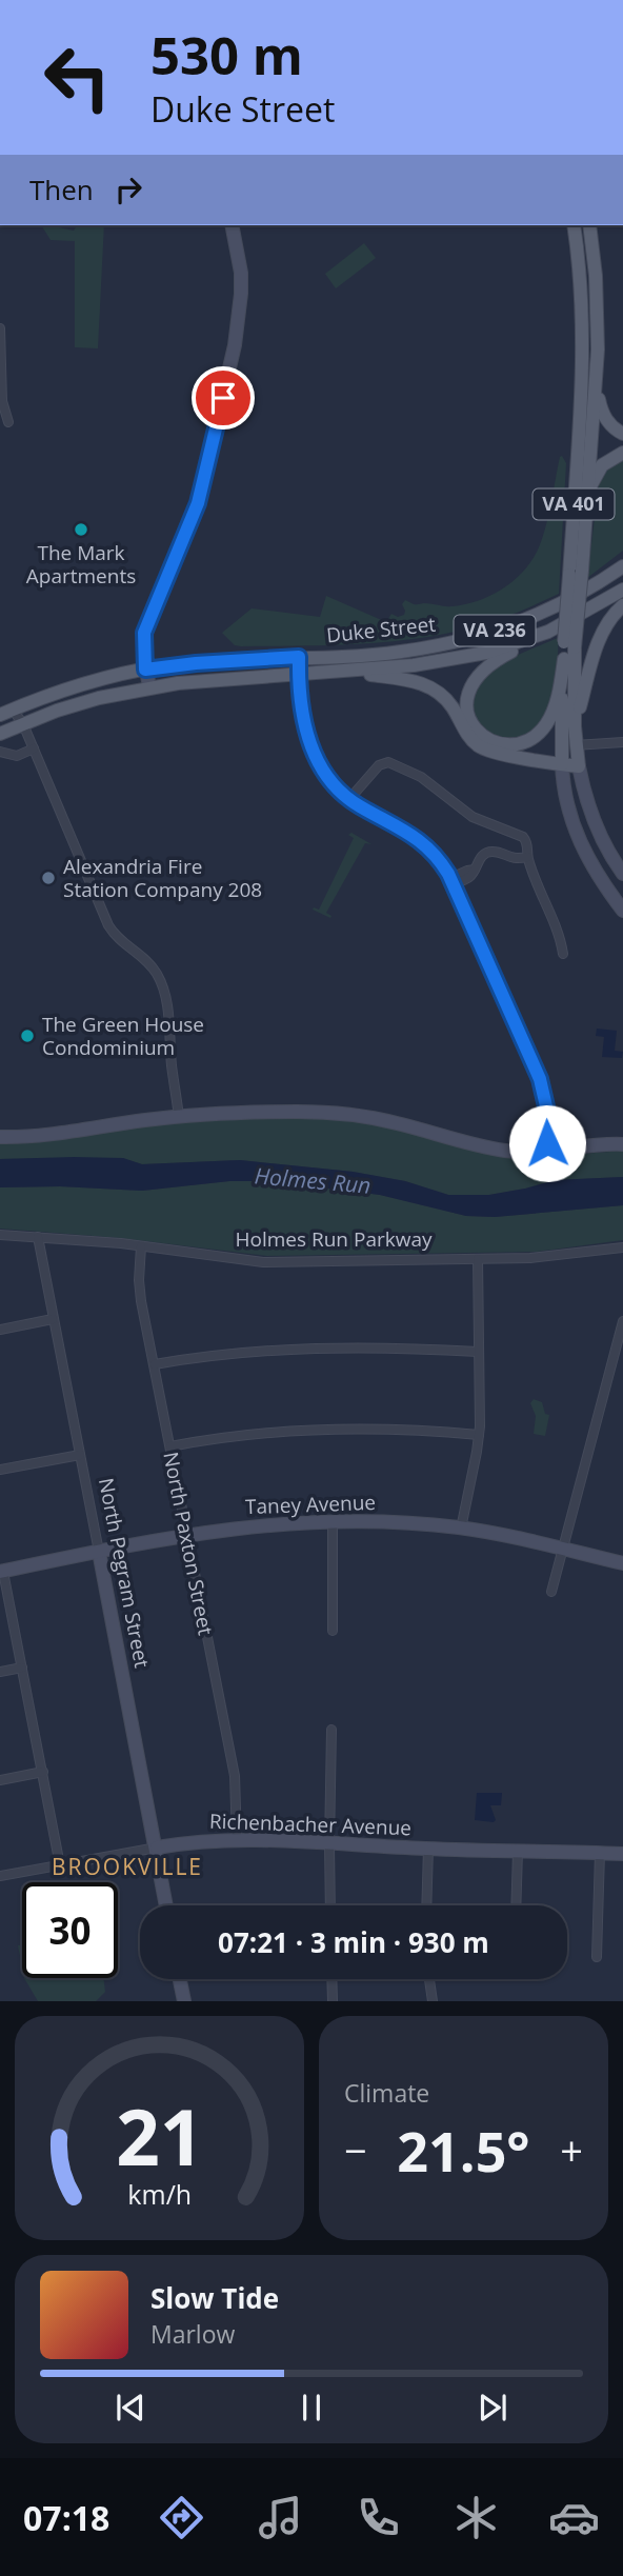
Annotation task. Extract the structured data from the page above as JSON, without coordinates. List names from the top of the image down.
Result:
{
  "streets": {
    "main road": ["VA 401", "Duke Street", "VA 236"],
    "street": [
      "Holmes Run Parkway",
      "Taney Avenue",
      "North Paxton Street",
      "North Pegram Street",
      "Richenbacher Avenue"
    ]
  },
  "crossings": [
    ["Holmes Run Parkway", "North Paxton Street"],
    ["Holmes Run Parkway", "North Pegram Street"],
    ["Taney Avenue", "North Paxton Street"],
    ["Taney Avenue", "North Pegram Street"],
    ["North Paxton Street", "Richenbacher Avenue"],
    ["North Pegram Street", "Richenbacher Avenue"]
  ],
  "districts": ["BROOKVILLE"],
  "water": ["Holmes Run"],
  "places": ["The Mark Apartments", "Alexandria Fire Station Company 208", "The Green House Condominium"],
  "page": {
    "turn": ["530 m", "Duke Street"],
    "then": "Then",
    "limit": "30",
    "trip": "07:21 · 3 min · 930 m",
    "tile": "Climate",
    "heat": ["−", "21.5°", "+"],
    "song": ["Slow Tide", "Marlow"],
    "tabs": "07:18",
    "gauge": ["21", "km/h"]
  }
}
